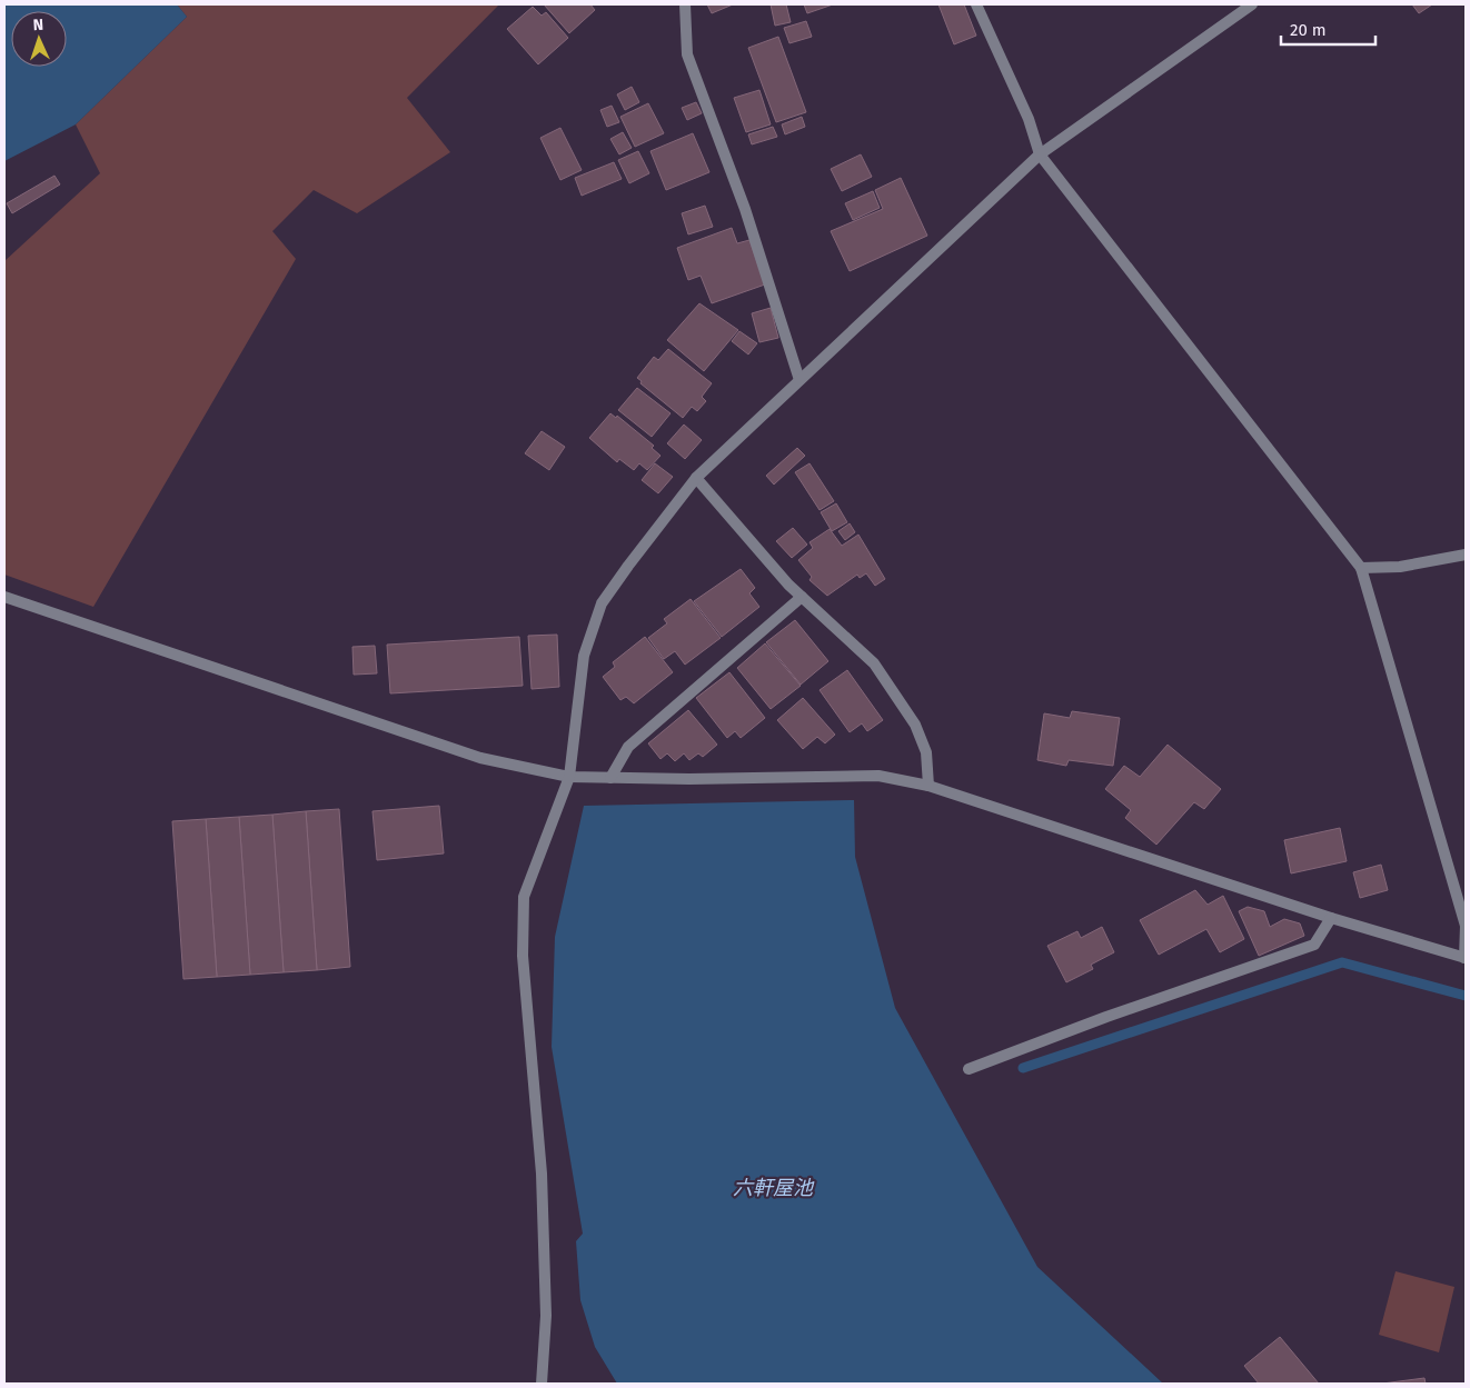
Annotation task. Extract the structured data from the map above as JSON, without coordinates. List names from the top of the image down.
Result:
{
  "water": ["六軒屋池"],
  "scale_bar": "20 m",
  "north": "top"
}
